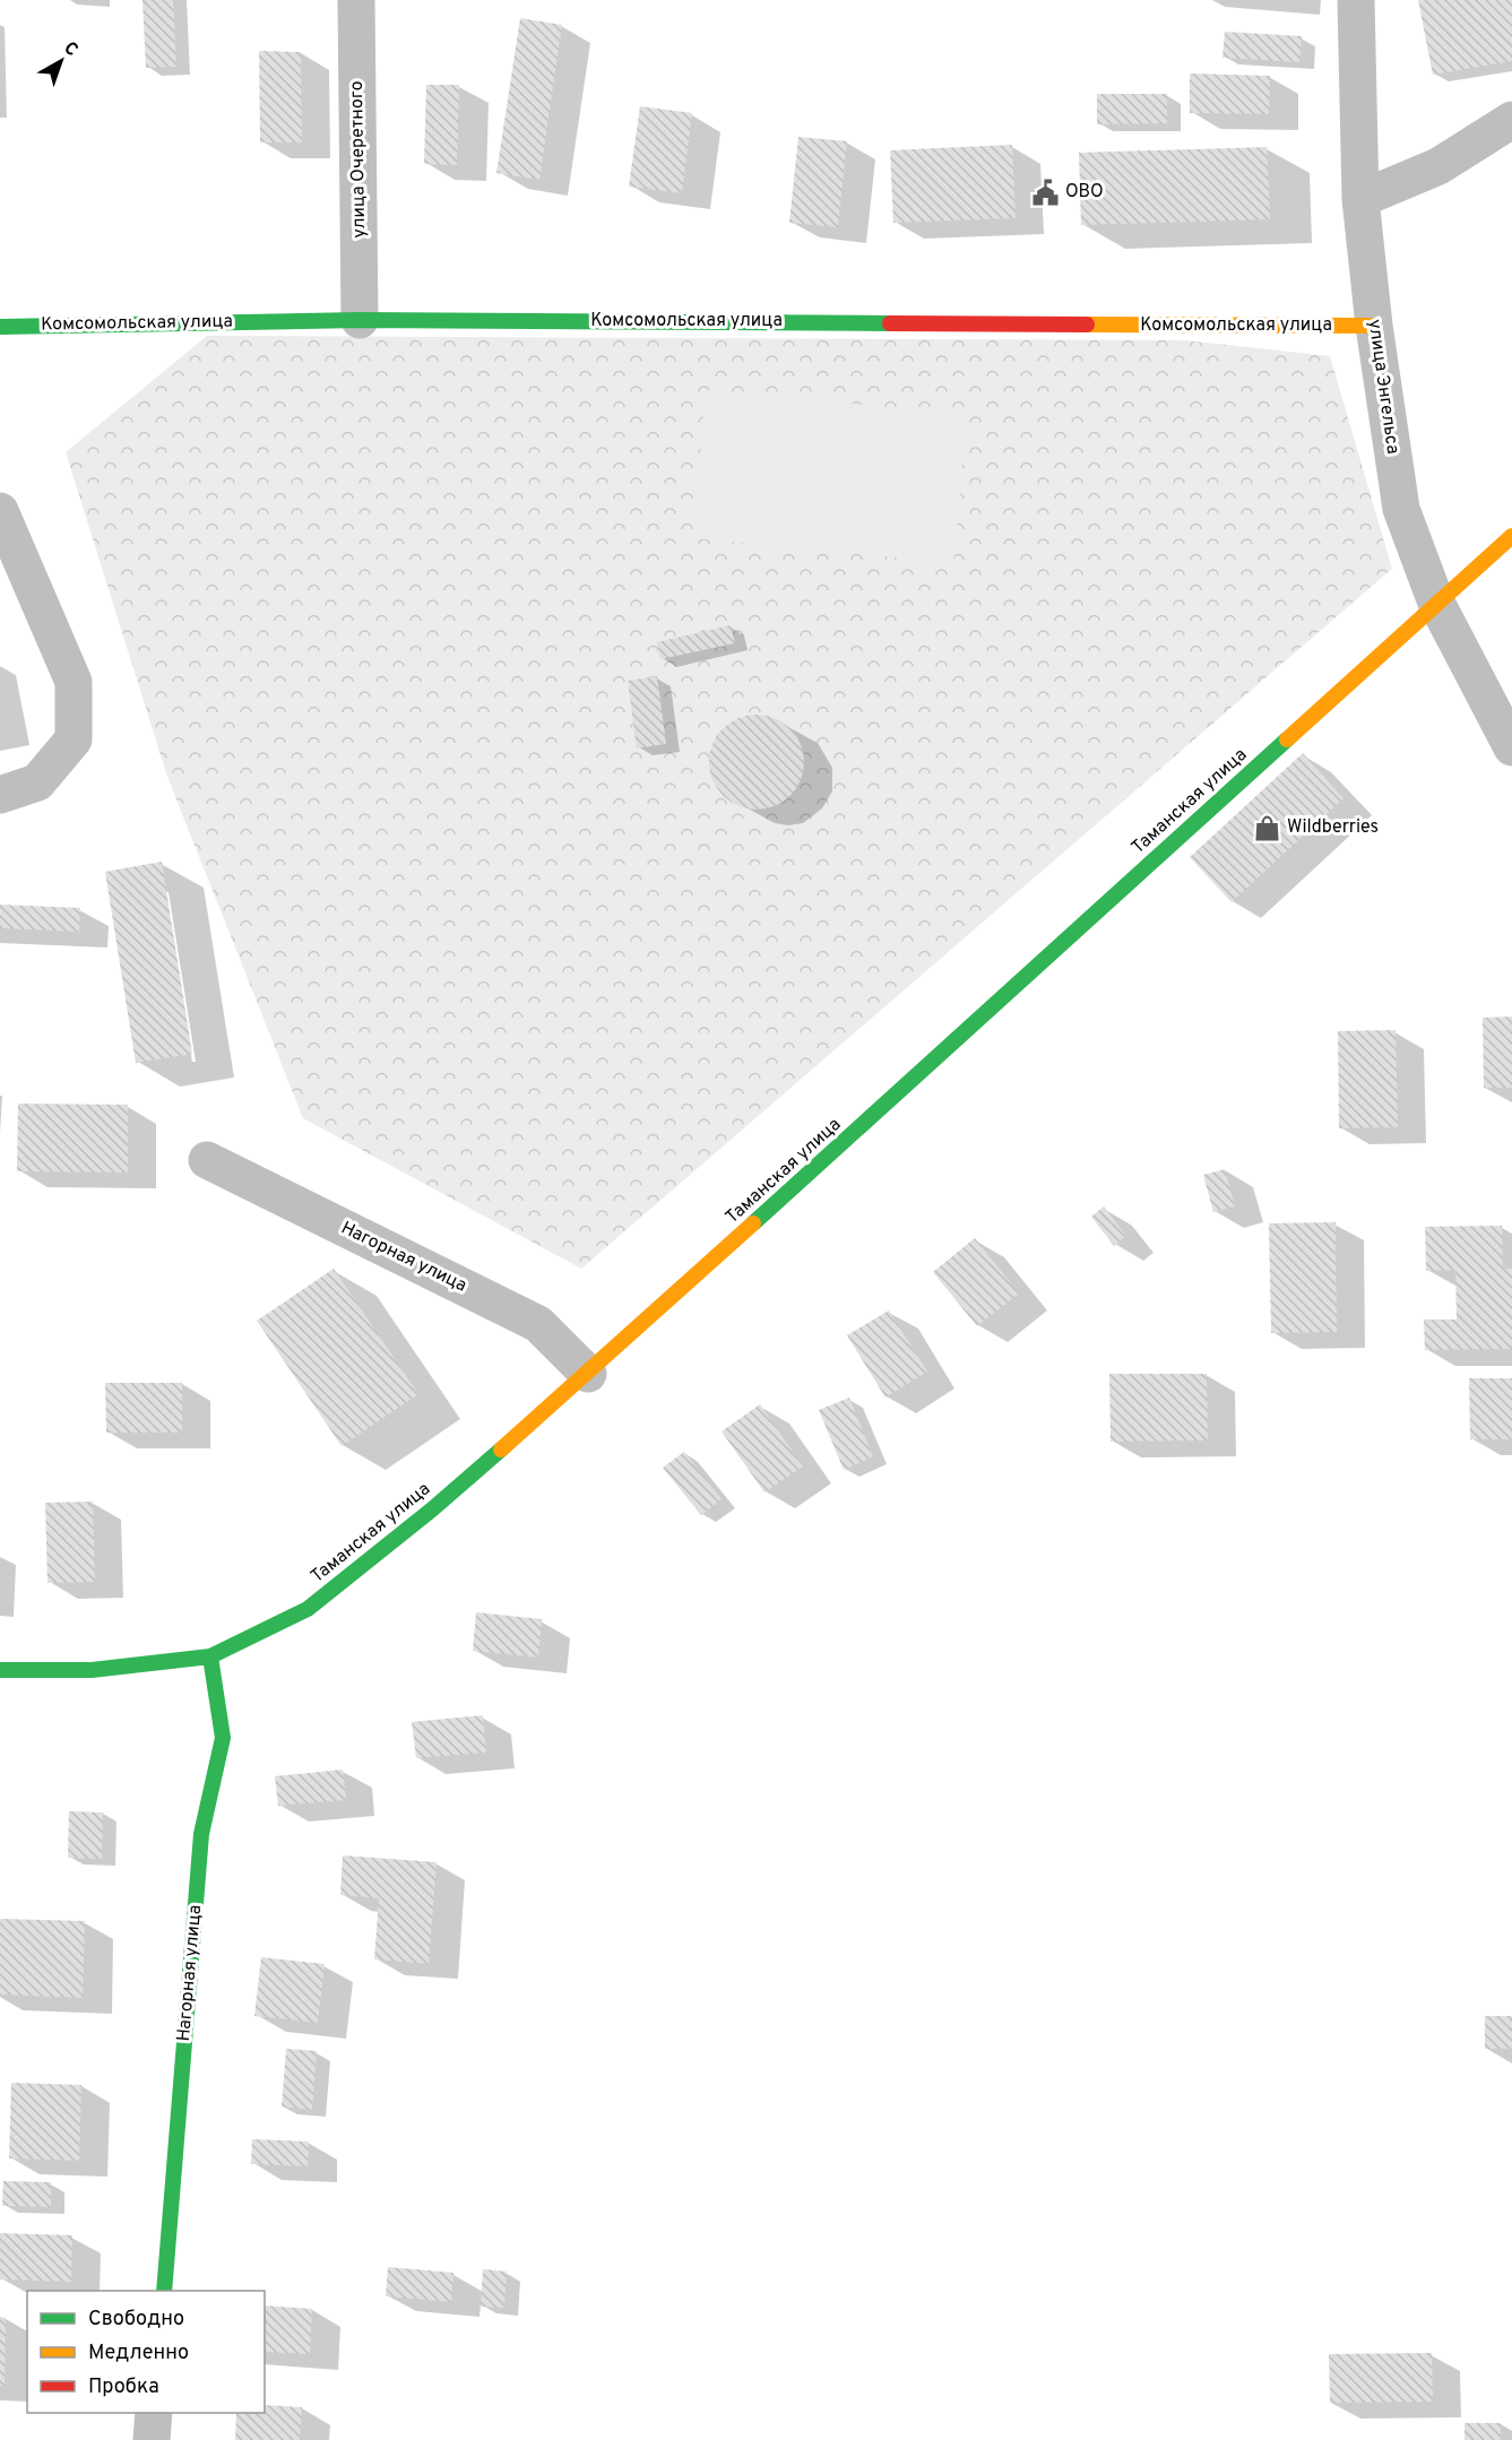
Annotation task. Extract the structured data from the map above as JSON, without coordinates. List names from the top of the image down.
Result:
{
  "streets": {
    "street": [
      "улица Очеретного",
      "Комсомольская улица",
      "улица Энгельса",
      "Таманская улица",
      "Нагорная улица"
    ]
  },
  "crossings": [
    ["улица Очеретного", "Комсомольская улица"],
    ["Комсомольская улица", "улица Энгельса"],
    ["улица Энгельса", "Таманская улица"],
    ["Таманская улица", "Нагорная улица"]
  ],
  "places": {
    "public building": ["ОВО"],
    "shop": ["Wildberries"]
  },
  "legend": ["Свободно", "Медленно", "Пробка"],
  "north": "top right"
}
